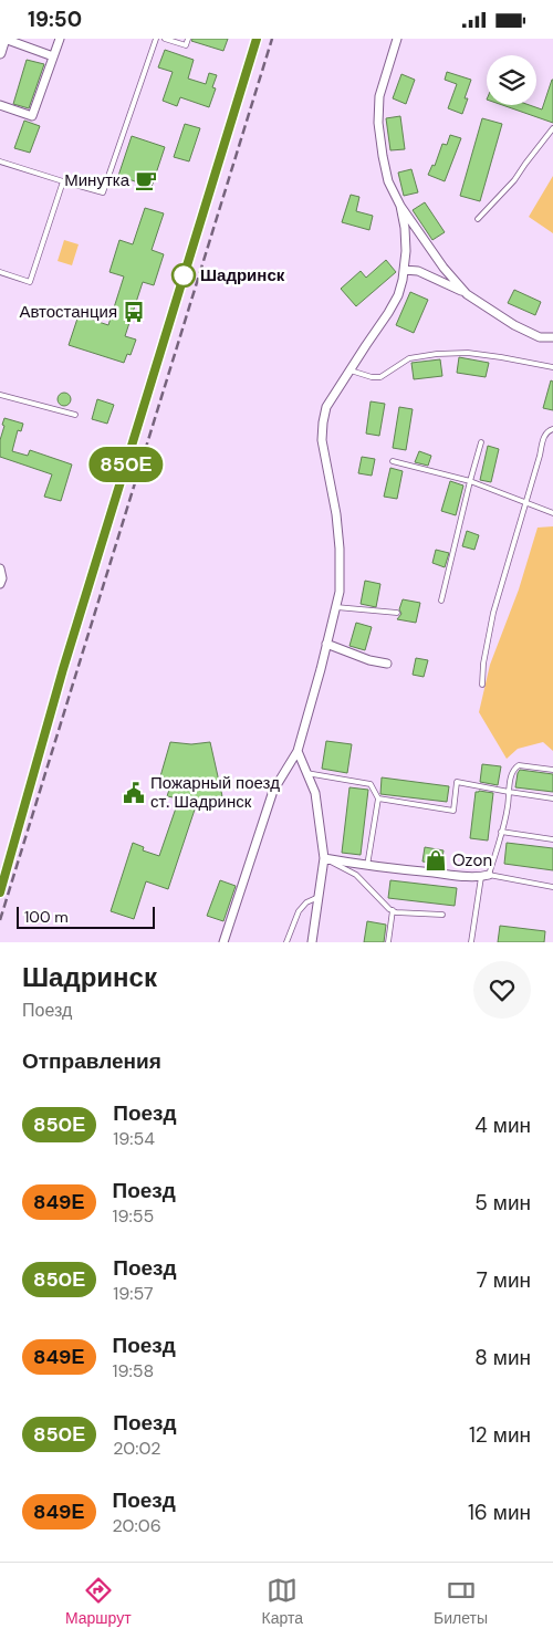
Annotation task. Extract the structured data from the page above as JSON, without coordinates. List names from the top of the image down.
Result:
{
  "places": {
    "cafe": ["Минутка"],
    "other": ["Шадринск"],
    "bus stop": ["Автостанция"],
    "public building": ["Пожарный поезд ст. Шадринск"],
    "shop": ["Ozon"]
  },
  "scale_bar": "100 m",
  "page": {
    "status": "19:50",
    "on_map": "850Е",
    "scale": "100 m",
    "heading": [
      ["Шадринск", "Поезд"],
      "Отправления"
    ],
    "list": [
      {
        "mark": "850Е",
        "name": "Поезд",
        "note": "19:54",
        "value": "4 мин"
      },
      {
        "mark": "849Е",
        "name": "Поезд",
        "note": "19:55",
        "value": "5 мин"
      },
      {
        "mark": "850Е",
        "name": "Поезд",
        "note": "19:57",
        "value": "7 мин"
      },
      {
        "mark": "849Е",
        "name": "Поезд",
        "note": "19:58",
        "value": "8 мин"
      },
      {
        "mark": "850Е",
        "name": "Поезд",
        "note": "20:02",
        "value": "12 мин"
      },
      {
        "mark": "849Е",
        "name": "Поезд",
        "note": "20:06",
        "value": "16 мин"
      }
    ],
    "tabs": ["Маршрут", "Карта", "Билеты"]
  }
}
